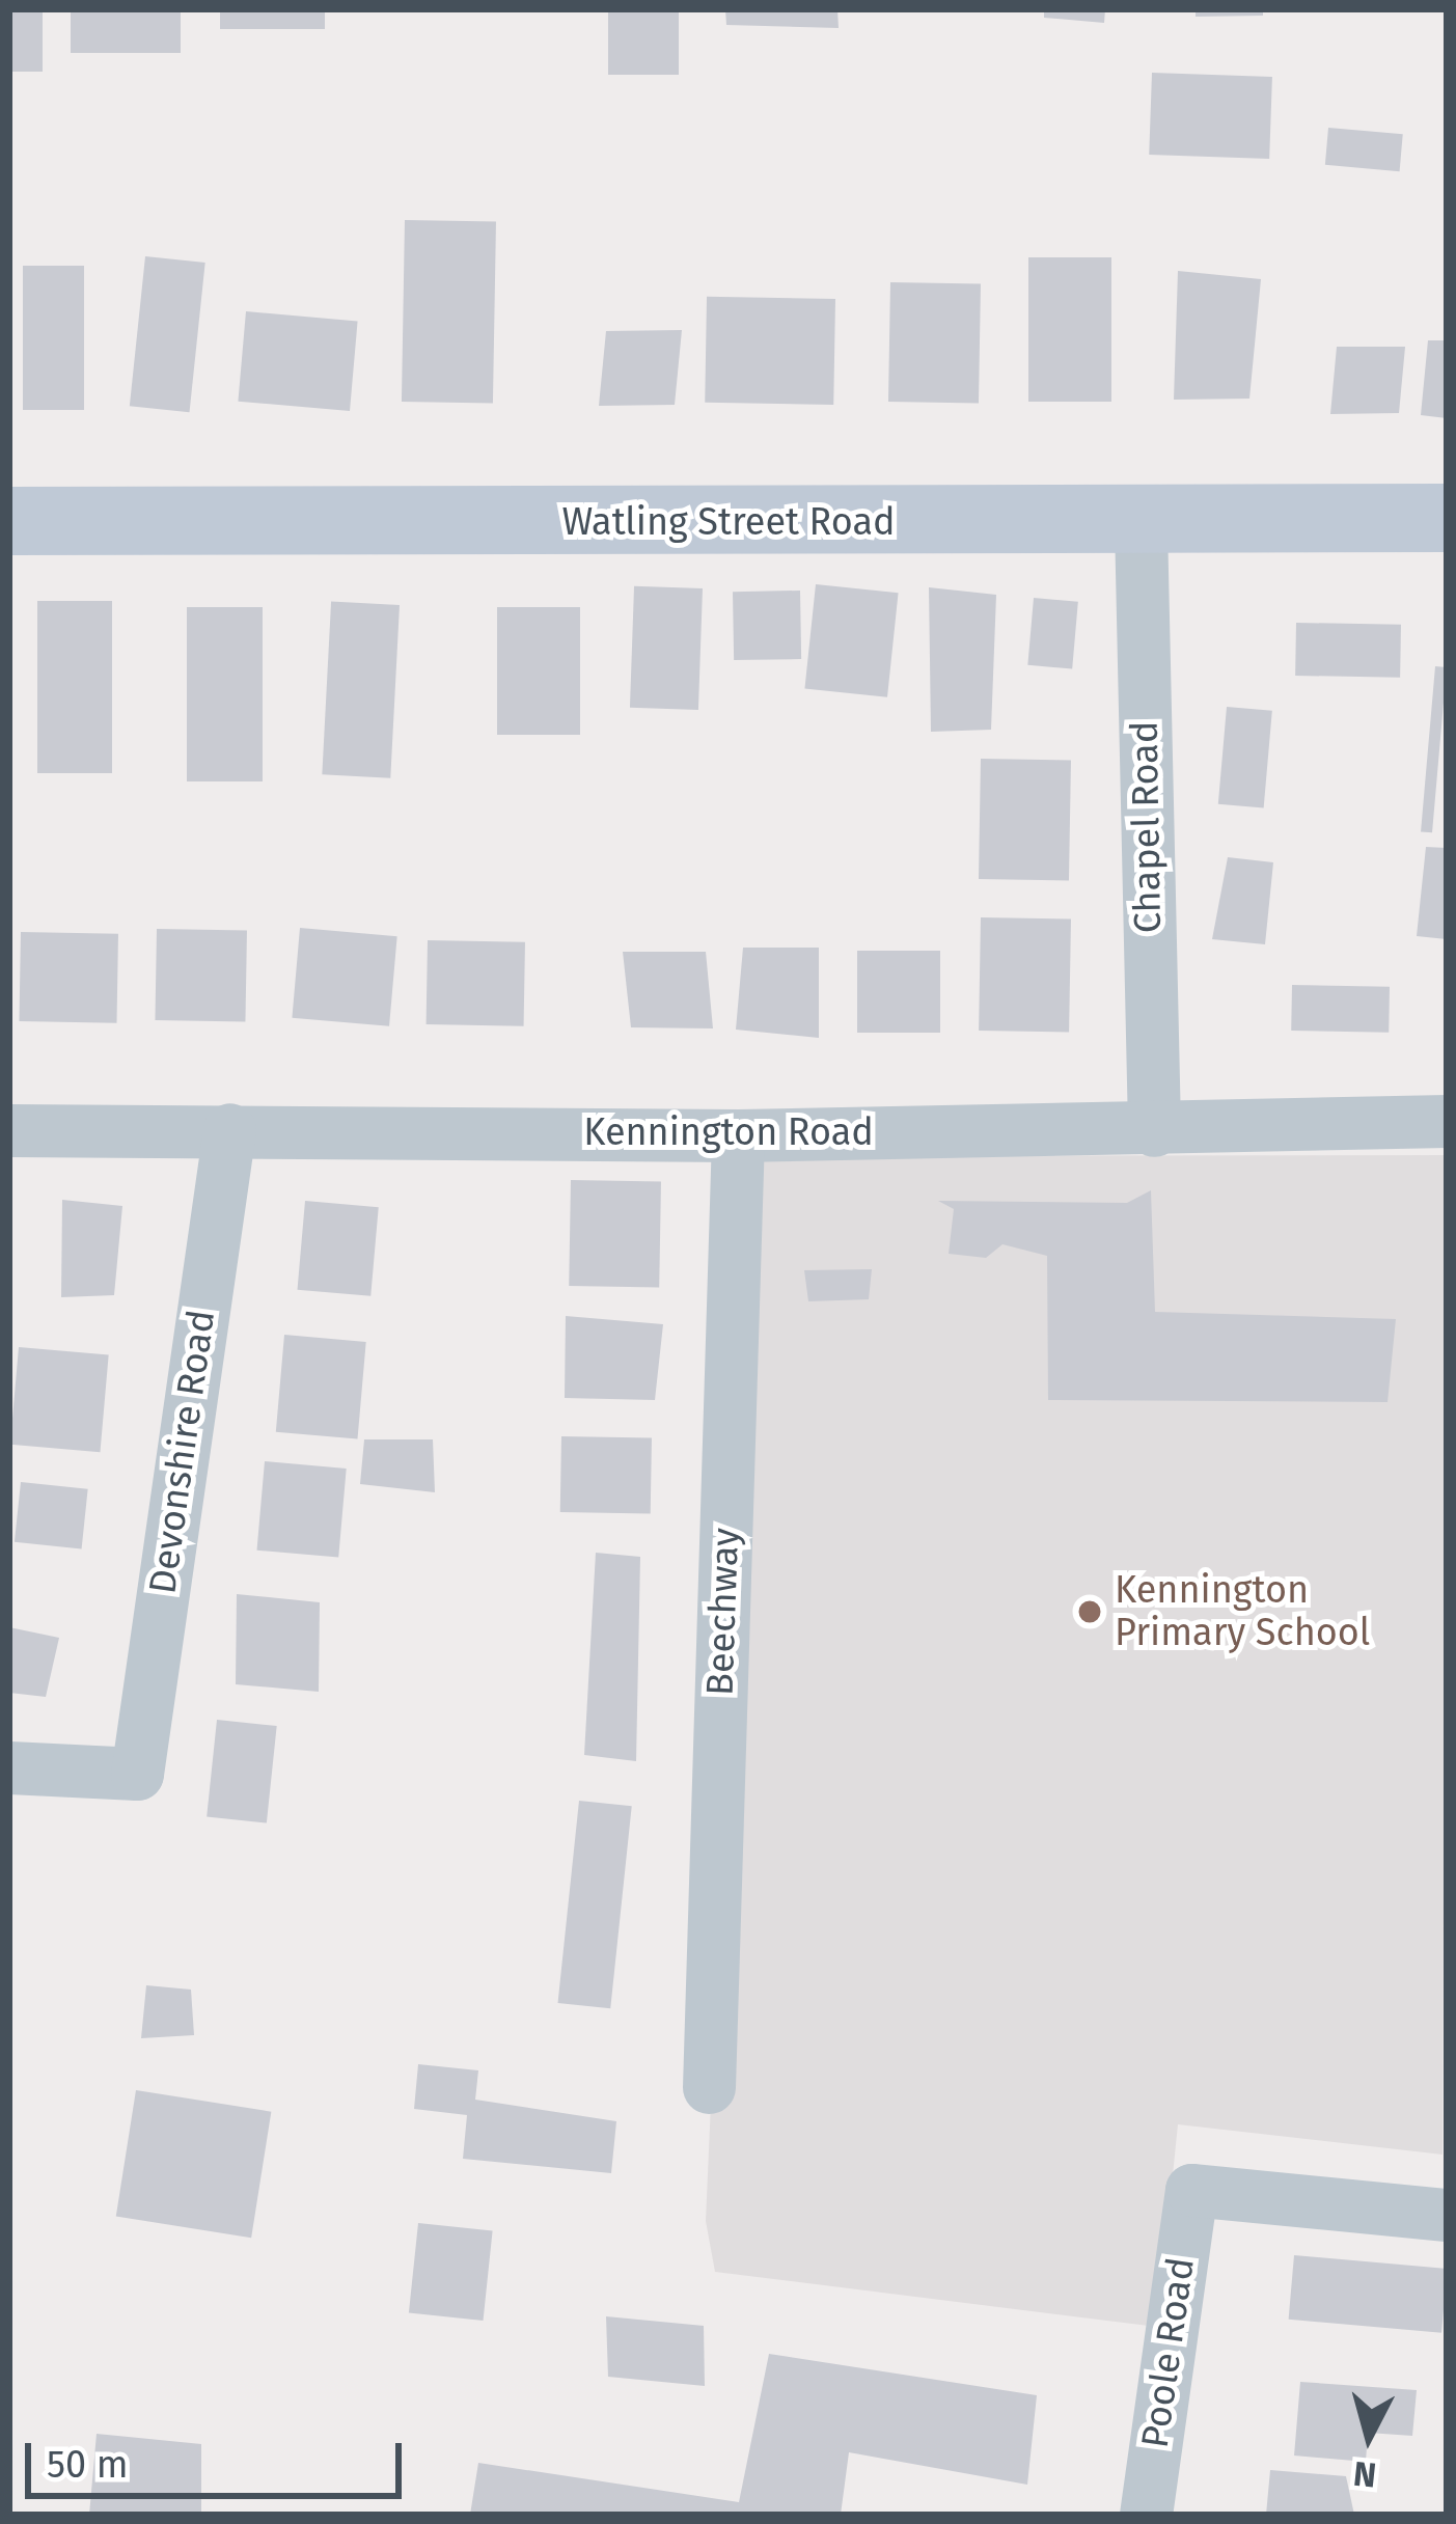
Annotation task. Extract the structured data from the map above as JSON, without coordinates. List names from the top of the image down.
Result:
{
  "streets": {
    "main road": ["Watling Street Road"],
    "street": [
      "Chapel Road",
      "Kennington Road",
      "Devonshire Road",
      "Beechway",
      "Poole Road"
    ]
  },
  "crossings": [
    ["Watling Street Road", "Chapel Road"],
    ["Chapel Road", "Kennington Road"],
    ["Kennington Road", "Devonshire Road"],
    ["Kennington Road", "Beechway"]
  ],
  "places": ["Kennington Primary School"],
  "scale_bar": "50 m",
  "north": "bottom"
}
